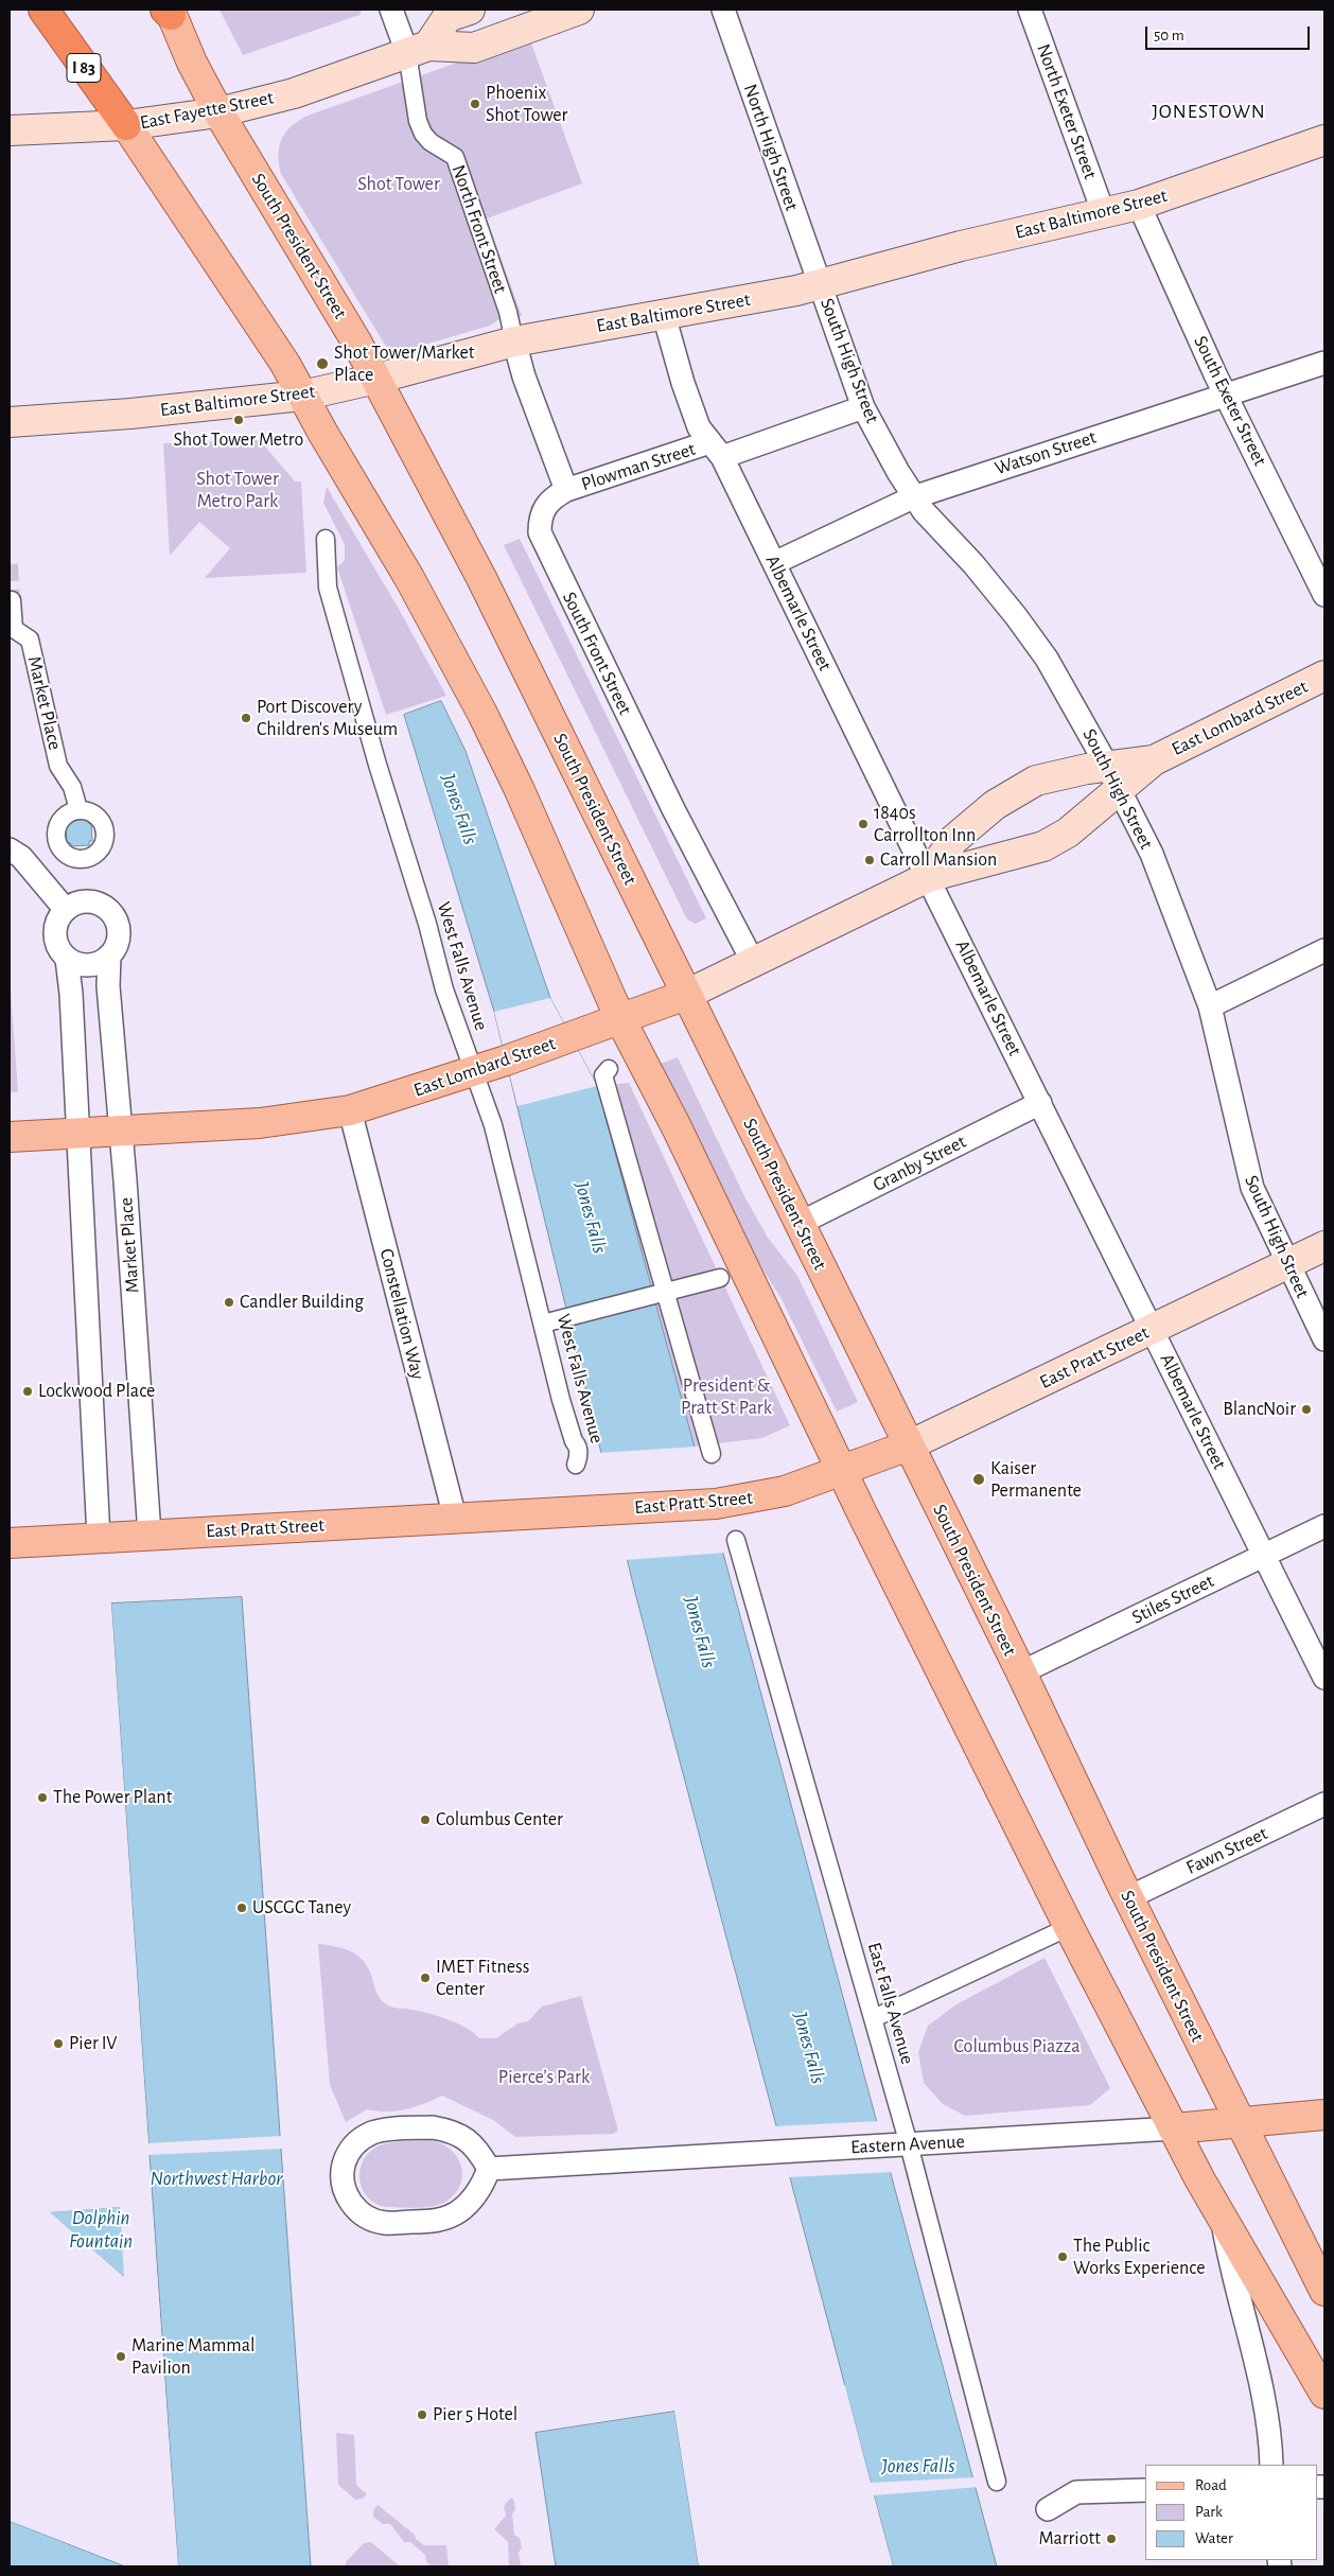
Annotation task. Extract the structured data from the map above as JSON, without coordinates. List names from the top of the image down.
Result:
{
  "streets": {
    "highway": ["I 83"],
    "main road": [
      "East Fayette Street",
      "East Baltimore Street",
      "South President Street",
      "East Lombard Street",
      "East Pratt Street",
      "Eastern Avenue"
    ],
    "street": [
      "North Exeter Street",
      "North High Street",
      "North Front Street",
      "South High Street",
      "South Exeter Street",
      "Watson Street",
      "Plowman Street",
      "Albemarle Street",
      "South Front Street",
      "Market Place",
      "West Falls Avenue",
      "Granby Street",
      "Constellation Way",
      "Stiles Street",
      "Fawn Street",
      "East Falls Avenue"
    ]
  },
  "crossings": [
    ["I 83", "East Fayette Street"],
    ["East Fayette Street", "North Front Street"],
    ["East Fayette Street", "South President Street"],
    ["North Exeter Street", "East Baltimore Street"],
    ["North High Street", "East Baltimore Street"],
    ["North High Street", "South High Street"],
    ["East Baltimore Street", "North Front Street"],
    ["East Baltimore Street", "South President Street"],
    ["East Baltimore Street", "South High Street"],
    ["East Baltimore Street", "South Exeter Street"],
    ["East Baltimore Street", "Albemarle Street"],
    ["South President Street", "East Lombard Street"],
    ["South President Street", "Granby Street"],
    ["South President Street", "East Pratt Street"],
    ["South President Street", "Stiles Street"],
    ["South President Street", "Fawn Street"],
    ["South President Street", "Eastern Avenue"],
    ["South High Street", "Watson Street"],
    ["South High Street", "Plowman Street"],
    ["South High Street", "East Lombard Street"],
    ["South High Street", "East Pratt Street"],
    ["South Exeter Street", "Watson Street"],
    ["Watson Street", "Albemarle Street"],
    ["Plowman Street", "Albemarle Street"],
    ["Plowman Street", "South Front Street"],
    ["Albemarle Street", "East Lombard Street"],
    ["Albemarle Street", "Granby Street"],
    ["Albemarle Street", "East Pratt Street"],
    ["Albemarle Street", "Stiles Street"],
    ["South Front Street", "East Lombard Street"],
    ["Market Place", "East Lombard Street"],
    ["Market Place", "East Pratt Street"],
    ["East Lombard Street", "West Falls Avenue"],
    ["East Lombard Street", "Constellation Way"],
    ["Constellation Way", "East Pratt Street"],
    ["East Falls Avenue", "Eastern Avenue"]
  ],
  "districts": ["JONESTOWN"],
  "water": ["Jones Falls", "Northwest Harbor", "Dolphin Fountain"],
  "parks": [
    "Shot Tower",
    "Shot Tower Metro Park",
    "President & Pratt St Park",
    "Columbus Piazza",
    "Pierce’s Park"
  ],
  "places": [
    "Phoenix Shot Tower",
    "Shot Tower/Market Place",
    "Shot Tower Metro",
    "Port Discovery Children's Museum",
    "1840s Carrollton Inn",
    "Carroll Mansion",
    "Candler Building",
    "Lockwood Place",
    "BlancNoir",
    "Kaiser Permanente",
    "The Power Plant",
    "Columbus Center",
    "USCGC Taney",
    "IMET Fitness Center",
    "Pier IV",
    "The Public Works Experience",
    "Marine Mammal Pavilion",
    "Pier 5 Hotel",
    "Marriott"
  ],
  "legend": ["Road", "Park", "Water"],
  "scale_bar": "50 m"
}
